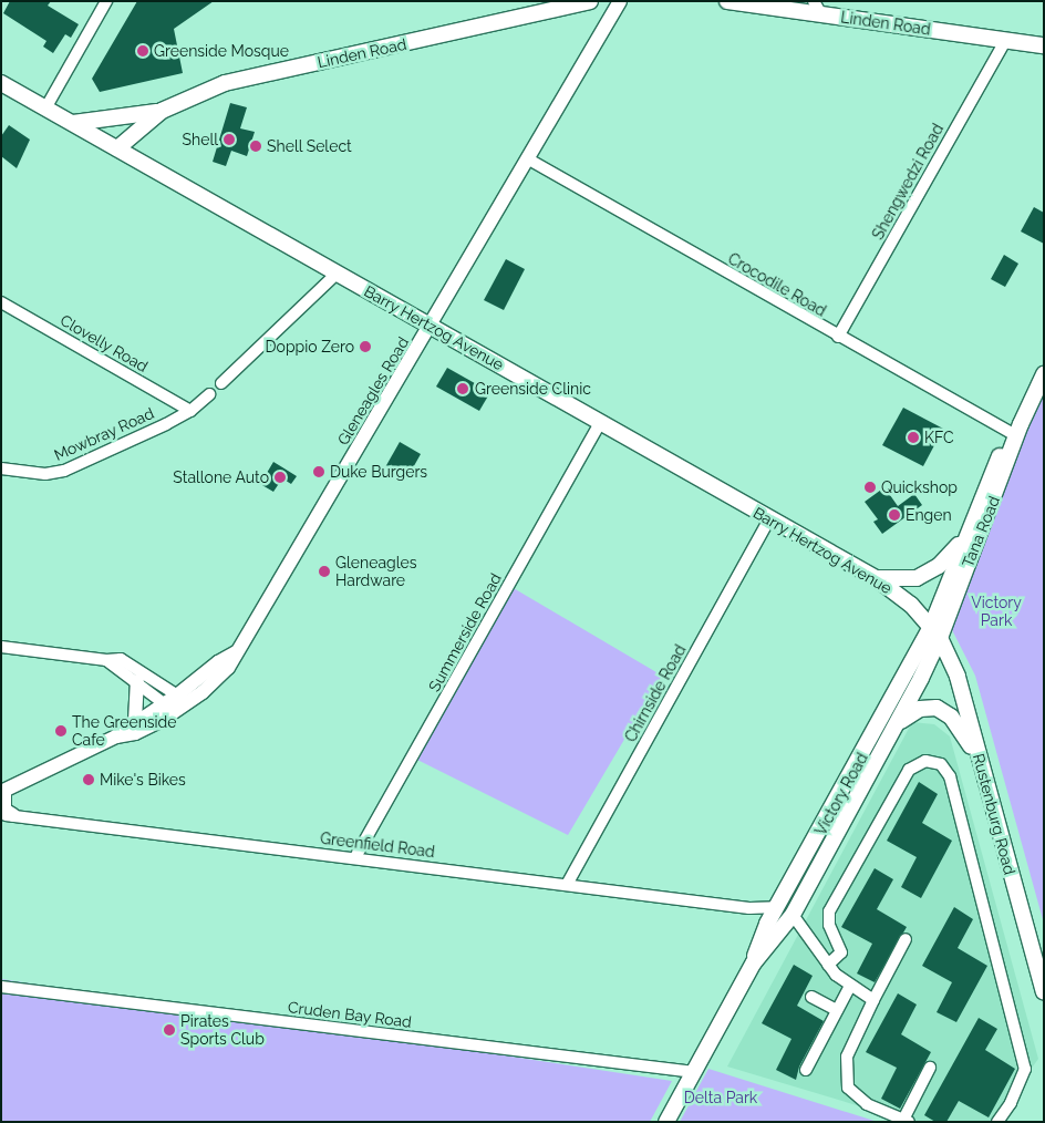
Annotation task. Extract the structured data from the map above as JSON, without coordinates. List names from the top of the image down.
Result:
{
  "streets": {
    "main road": [
      "Linden Road",
      "Barry Hertzog Avenue",
      "Tana Road",
      "Victory Road",
      "Rustenburg Road"
    ],
    "street": [
      "Shengwedzi Road",
      "Crocodile Road",
      "Clovelly Road",
      "Gleneagles Road",
      "Mowbray Road",
      "Summerside Road",
      "Chirnside Road",
      "Greenfield Road",
      "Cruden Bay Road"
    ]
  },
  "crossings": [
    ["Linden Road", "Shengwedzi Road"],
    ["Linden Road", "Barry Hertzog Avenue"],
    ["Shengwedzi Road", "Crocodile Road"],
    ["Crocodile Road", "Gleneagles Road"],
    ["Crocodile Road", "Tana Road"],
    ["Barry Hertzog Avenue", "Gleneagles Road"],
    ["Barry Hertzog Avenue", "Tana Road"],
    ["Barry Hertzog Avenue", "Summerside Road"],
    ["Barry Hertzog Avenue", "Chirnside Road"],
    ["Barry Hertzog Avenue", "Victory Road"],
    ["Barry Hertzog Avenue", "Rustenburg Road"],
    ["Clovelly Road", "Mowbray Road"],
    ["Tana Road", "Victory Road"],
    ["Tana Road", "Rustenburg Road"],
    ["Summerside Road", "Greenfield Road"],
    ["Chirnside Road", "Greenfield Road"],
    ["Victory Road", "Rustenburg Road"],
    ["Victory Road", "Greenfield Road"],
    ["Victory Road", "Cruden Bay Road"]
  ],
  "parks": ["Victory Park", "Delta Park"],
  "places": [
    "Greenside Mosque",
    "Shell",
    "Shell Select",
    "Doppio Zero",
    "Greenside Clinic",
    "KFC",
    "Duke Burgers",
    "Stallone Auto",
    "Quickshop",
    "Engen",
    "Gleneagles Hardware",
    "The Greenside Cafe",
    "Mike's Bikes",
    "Pirates Sports Club"
  ]
}
